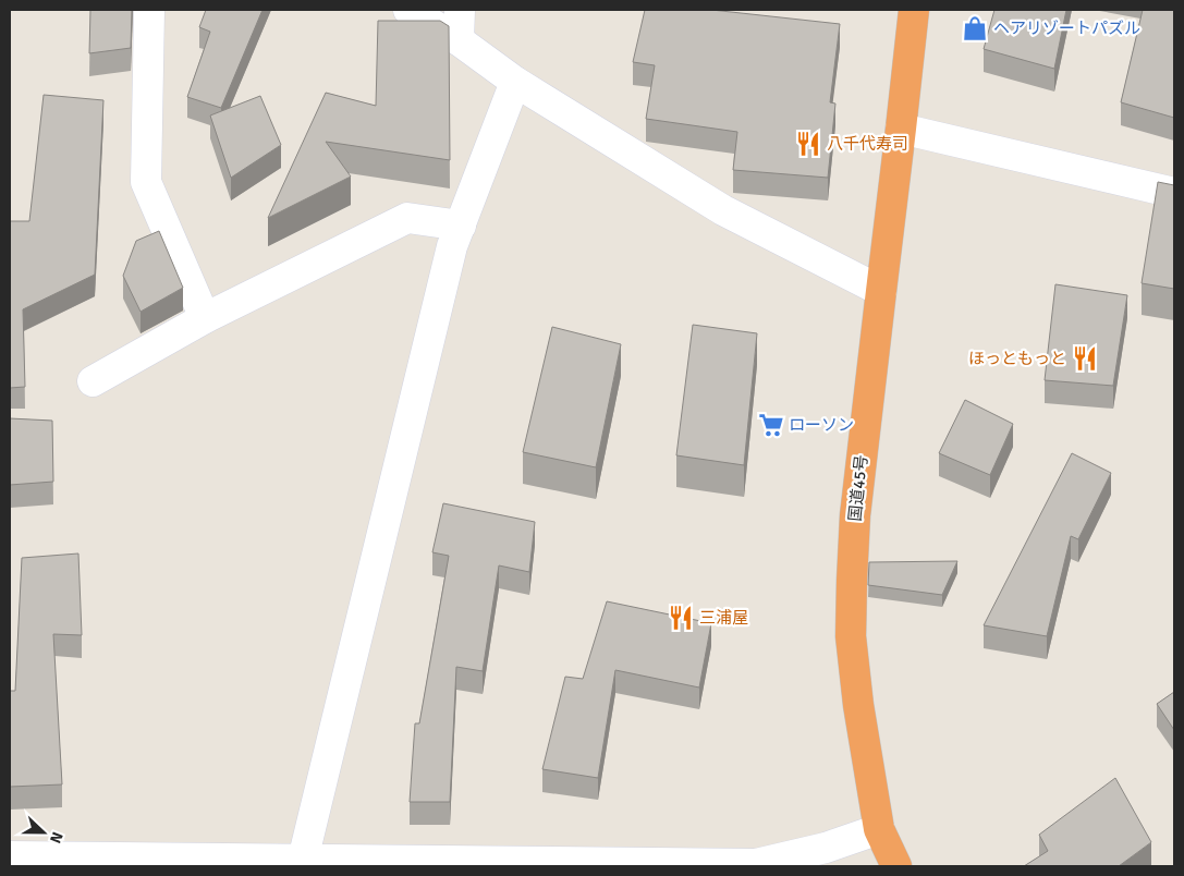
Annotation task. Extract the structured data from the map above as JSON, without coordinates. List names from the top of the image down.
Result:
{
  "streets": {
    "highway": ["国道45号"]
  },
  "places": {
    "shop": ["ヘアリゾートパズル"],
    "restaurant": ["八千代寿司", "ほっともっと", "三浦屋"],
    "supermarket": ["ローソン"]
  },
  "north": "right"
}
